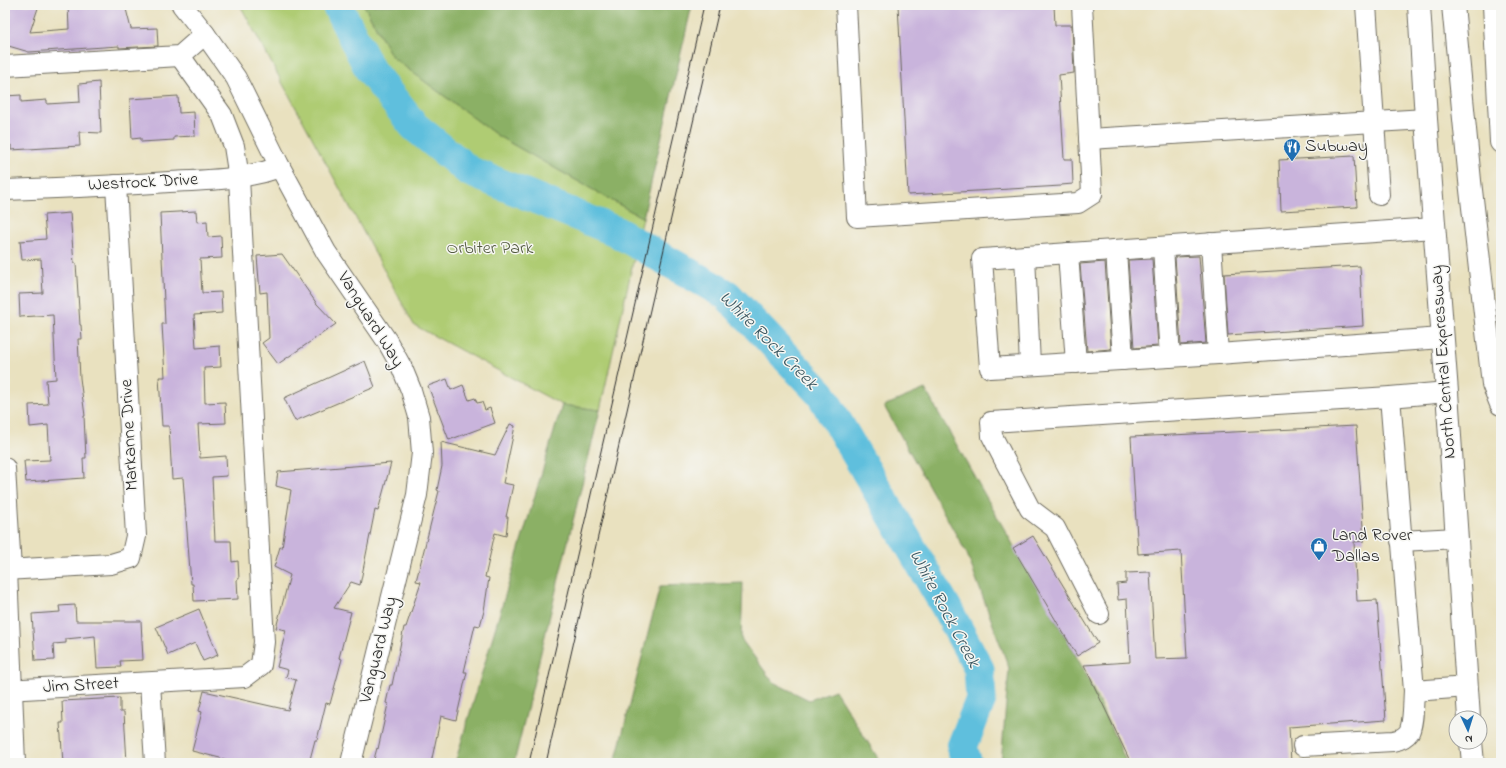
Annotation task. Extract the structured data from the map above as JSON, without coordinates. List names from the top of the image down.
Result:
{
  "streets": {
    "main road": ["North Central Expressway"],
    "street": [
      "Westrock Drive",
      "Vanguard Way",
      "Markanne Drive",
      "Jim Street"
    ]
  },
  "crossings": [
    ["Westrock Drive", "Vanguard Way"],
    ["Westrock Drive", "Markanne Drive"],
    ["Westrock Drive", "Jim Street"]
  ],
  "water": ["White Rock Creek"],
  "parks": ["Orbiter Park"],
  "places": {
    "restaurant": ["Subway"],
    "shop": ["Land Rover Dallas"]
  },
  "north": "bottom"
}
